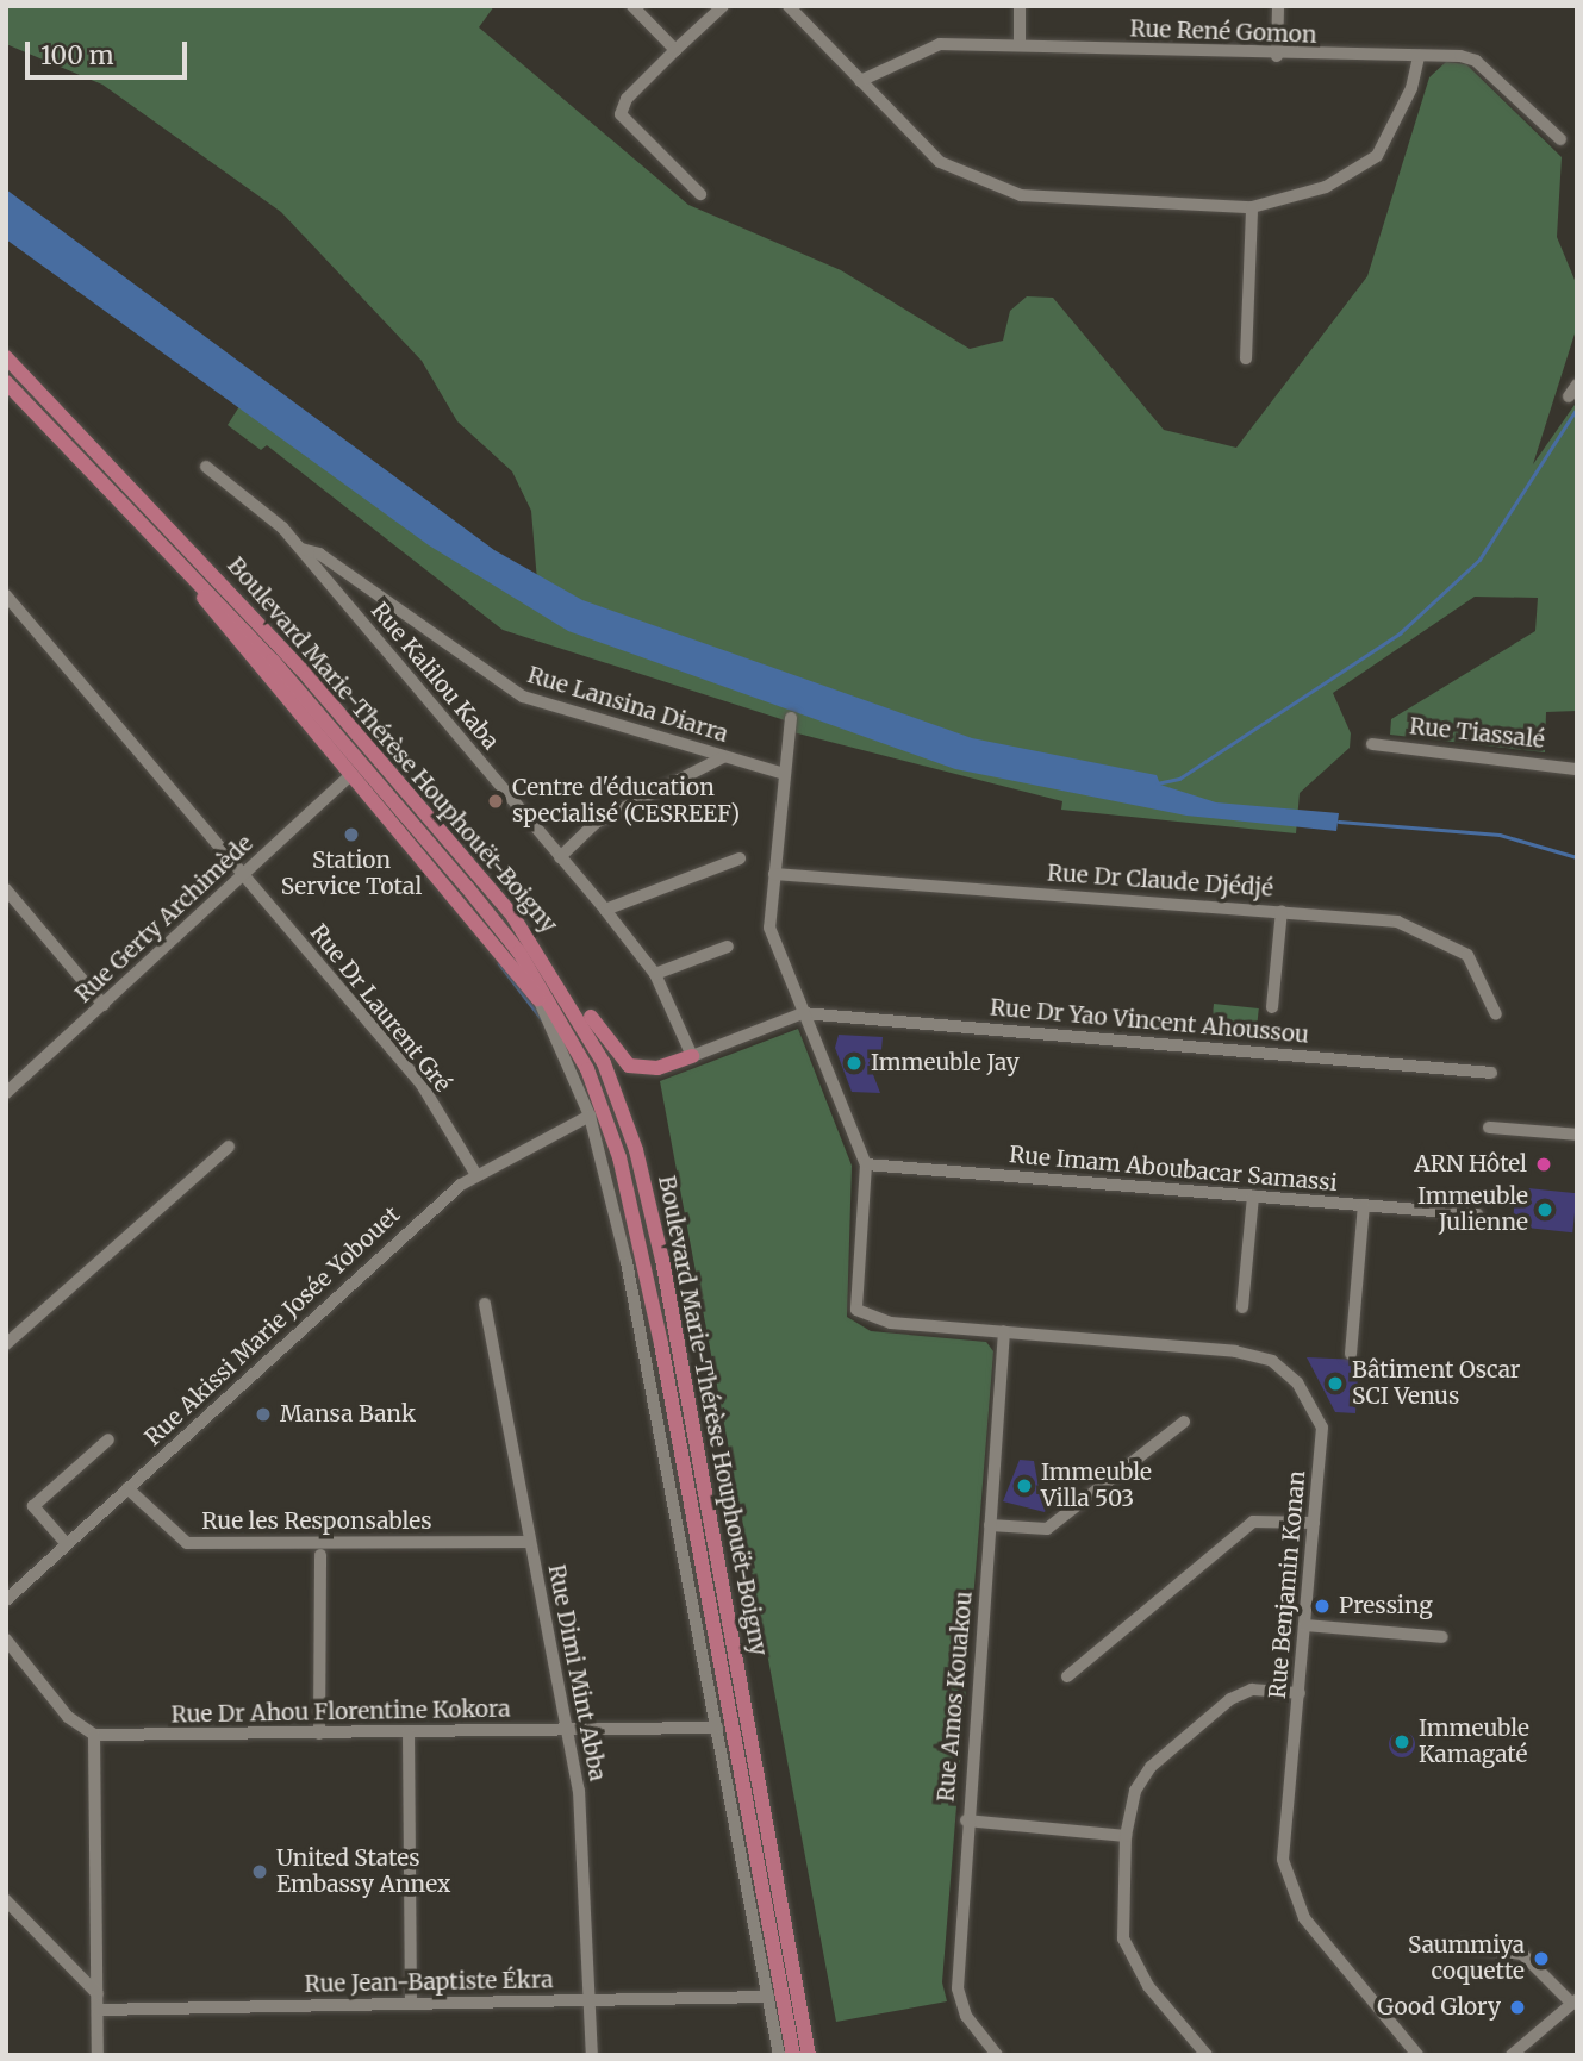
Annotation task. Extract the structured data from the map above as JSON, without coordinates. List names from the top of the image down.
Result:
{
  "streets": {
    "main road": ["Boulevard Marie-Thérèse Houphouët-Boigny"],
    "street": [
      "Rue René Gomon",
      "Rue Kalilou Kaba",
      "Rue Lansina Diarra",
      "Rue Tiassalé",
      "Rue Dr Claude Djédjé",
      "Rue Gerty Archimède",
      "Rue Dr Laurent Gré",
      "Rue Dr Yao Vincent Ahoussou",
      "Rue Imam Aboubacar Samassi",
      "Rue Akissi Marie Josée Yobouet",
      "Rue les Responsables",
      "Rue Benjamin Konan",
      "Rue Dimi Mint Abba",
      "Rue Amos Kouakou",
      "Rue Dr Ahou Florentine Kokora",
      "Rue Jean-Baptiste Ékra"
    ]
  },
  "crossings": [
    ["Rue Kalilou Kaba", "Rue Lansina Diarra"],
    ["Rue Gerty Archimède", "Rue Dr Laurent Gré"],
    ["Rue Dr Laurent Gré", "Rue Akissi Marie Josée Yobouet"],
    ["Rue Imam Aboubacar Samassi", "Rue Benjamin Konan"],
    ["Rue Akissi Marie Josée Yobouet", "Rue les Responsables"],
    ["Rue les Responsables", "Rue Dimi Mint Abba"],
    ["Rue Benjamin Konan", "Rue Amos Kouakou"],
    ["Rue Dimi Mint Abba", "Rue Dr Ahou Florentine Kokora"],
    ["Rue Dimi Mint Abba", "Rue Jean-Baptiste Ékra"]
  ],
  "places": [
    "Centre d'éducation specialisé (CESREEF)",
    "Station Service Total",
    "Immeuble Jay",
    "ARN Hôtel",
    "Immeuble Julienne",
    "Bâtiment Oscar SCI Venus",
    "Mansa Bank",
    "Immeuble Villa 503",
    "Pressing",
    "Immeuble Kamagaté",
    "United States Embassy Annex",
    "Saummiya coquette",
    "Good Glory"
  ],
  "scale_bar": "100 m"
}
